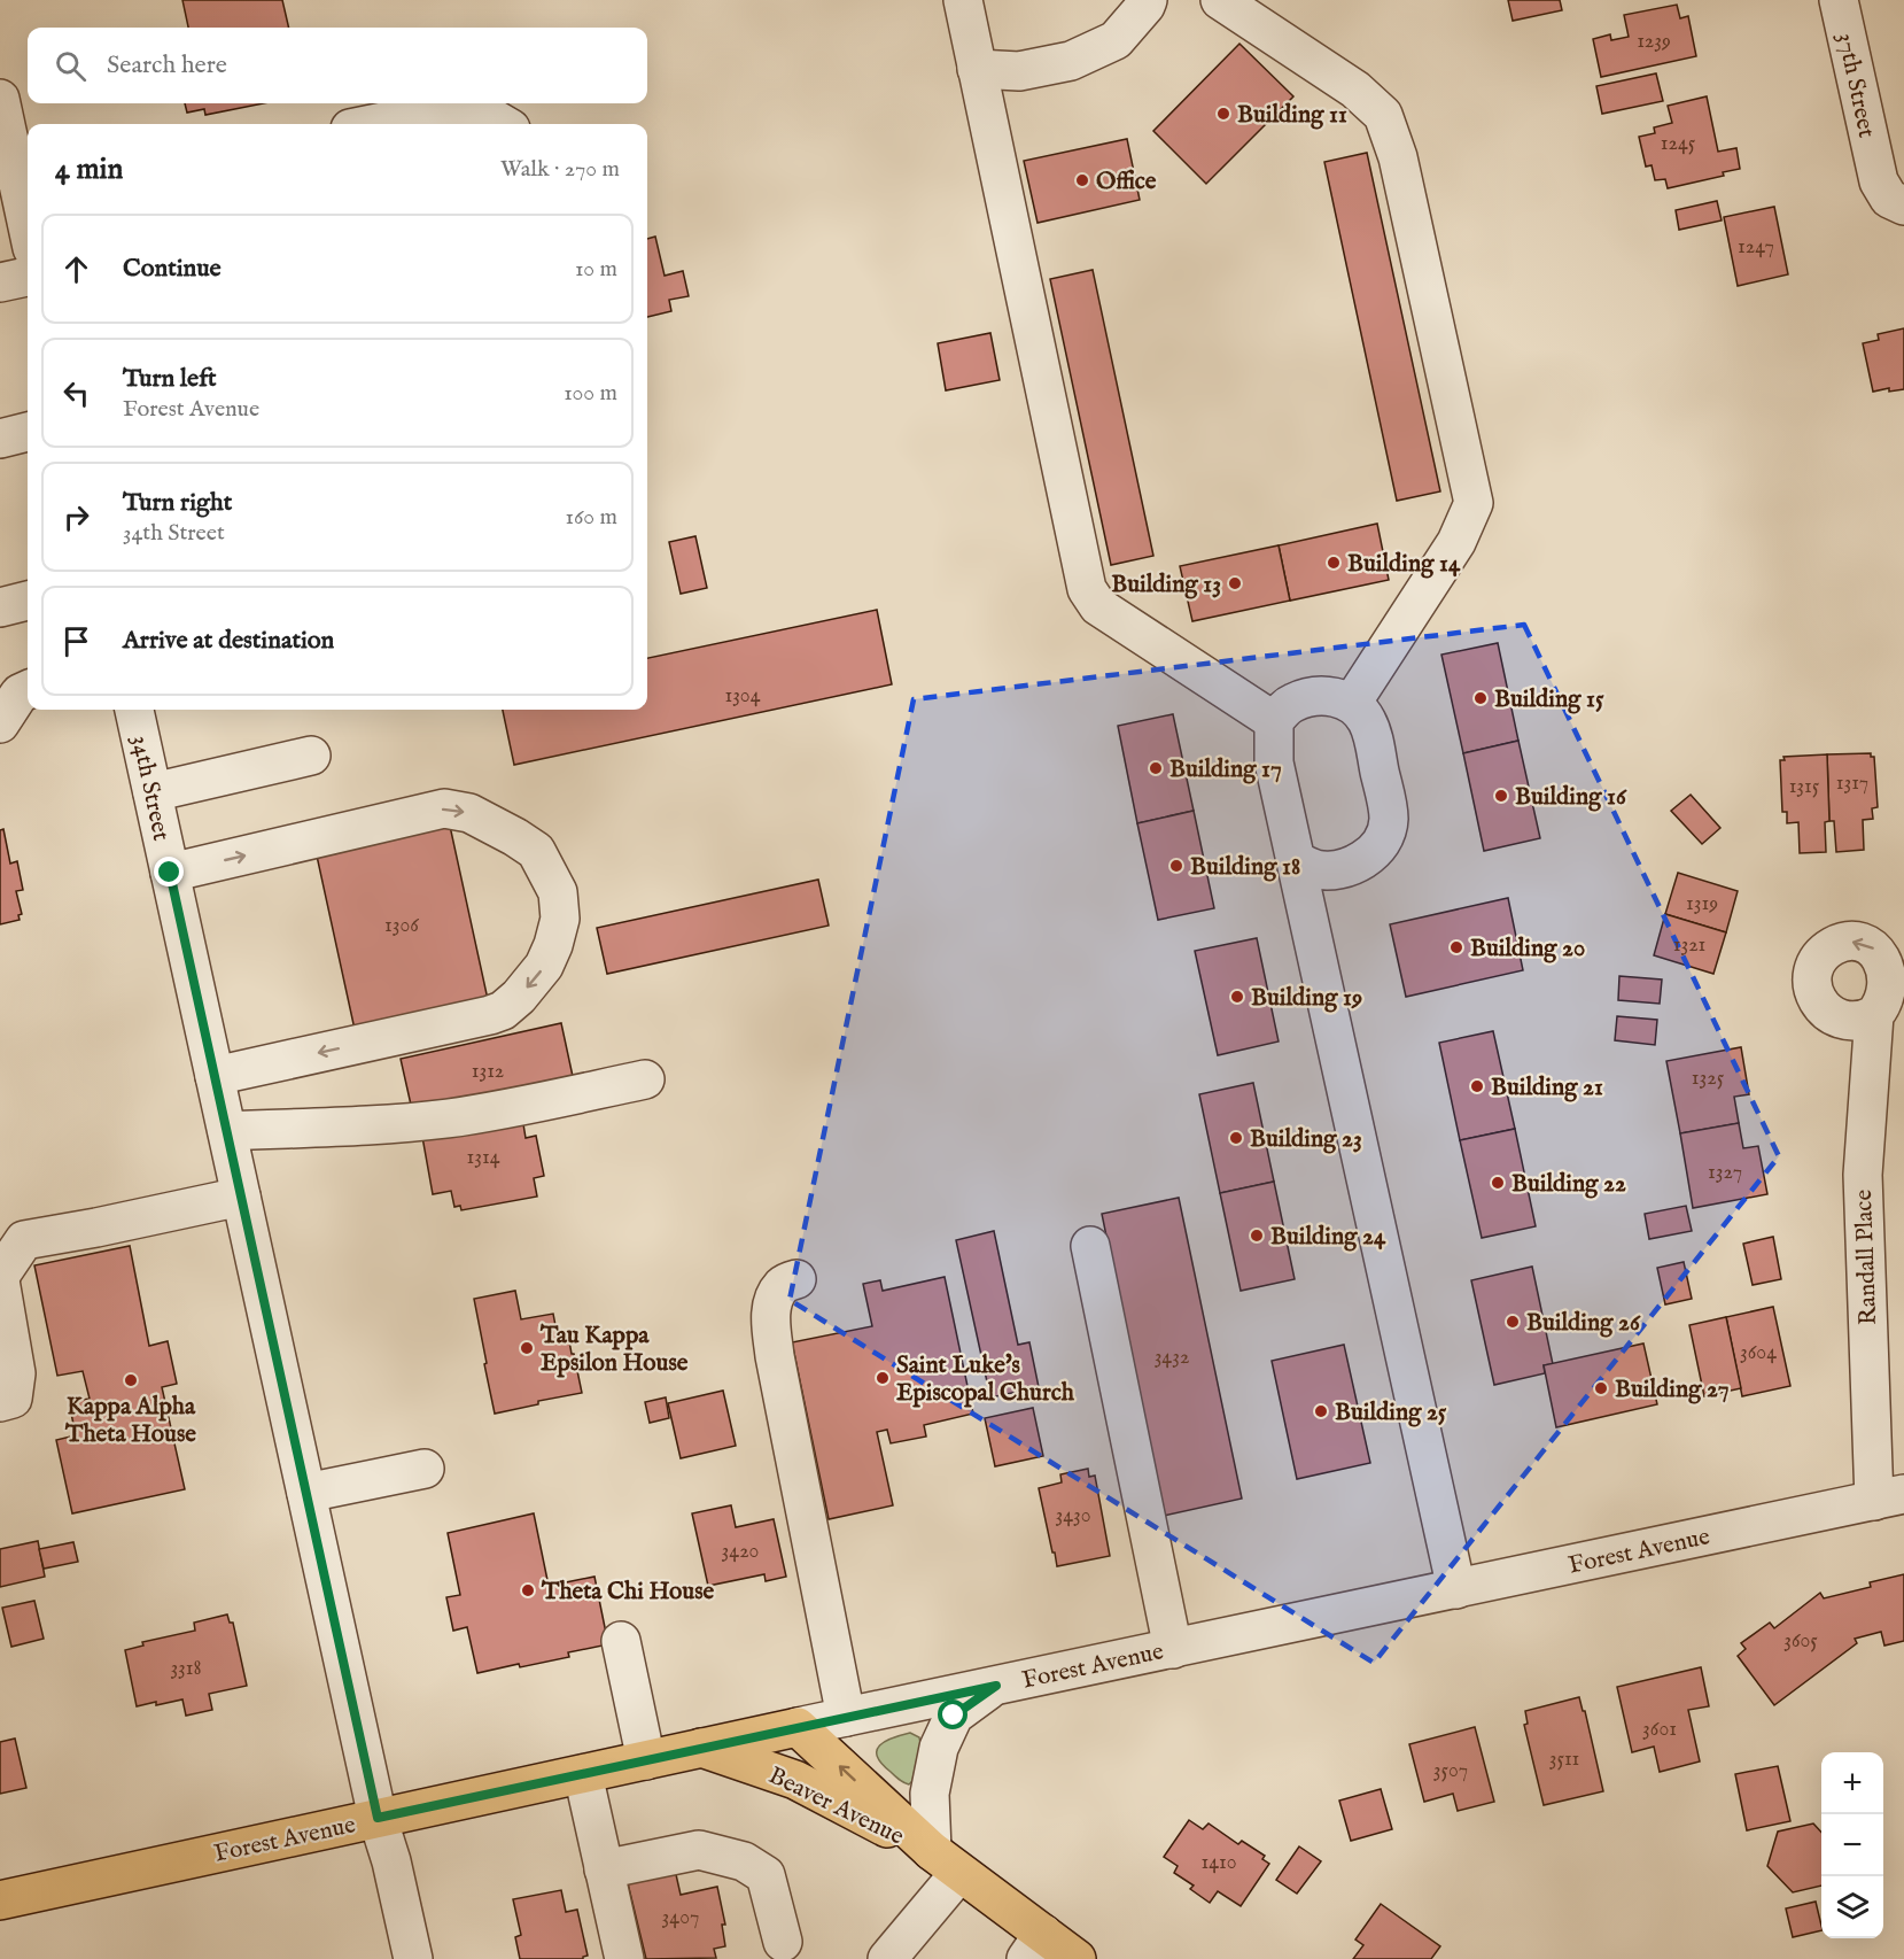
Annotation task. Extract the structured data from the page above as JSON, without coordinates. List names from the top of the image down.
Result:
{
  "streets": {
    "main road": ["Forest Avenue", "Beaver Avenue"],
    "street": ["37th Street", "34th Street", "Randall Place"]
  },
  "crossings": [
    ["34th Street", "Forest Avenue"],
    ["Randall Place", "Forest Avenue"],
    ["Forest Avenue", "Beaver Avenue"]
  ],
  "places": [
    "Building 11",
    "Office",
    "Building 14",
    "Building 13",
    "Building 15",
    "Building 17",
    "Building 16",
    "Building 18",
    "Building 20",
    "Building 19",
    "Building 21",
    "Building 23",
    "Building 22",
    "Building 24",
    "Building 26",
    "Tau Kappa Epsilon House",
    "Saint Luke's Episcopal Church",
    "Kappa Alpha Theta House",
    "Building 27",
    "Building 25",
    "Theta Chi House"
  ],
  "house_numbers": [
    "1239",
    "1245",
    "1247",
    "1304",
    "1317",
    "1315",
    "1319",
    "1306",
    "1321",
    "1312",
    "1325",
    "1314",
    "1327",
    "3604",
    "3432",
    "3430",
    "3420",
    "3605",
    "3318",
    "3601",
    "3511",
    "3507",
    "1410",
    "3407"
  ],
  "page": {
    "search": "Search here",
    "heading": ["4 min", "Walk · 270 m"],
    "list": [
      ["Continue", "10 m"],
      ["Turn left", "Forest Avenue", "100 m"],
      ["Turn right", "34th Street", "160 m"],
      "Arrive at destination"
    ],
    "map_buttons": ["+", "−"]
  }
}
